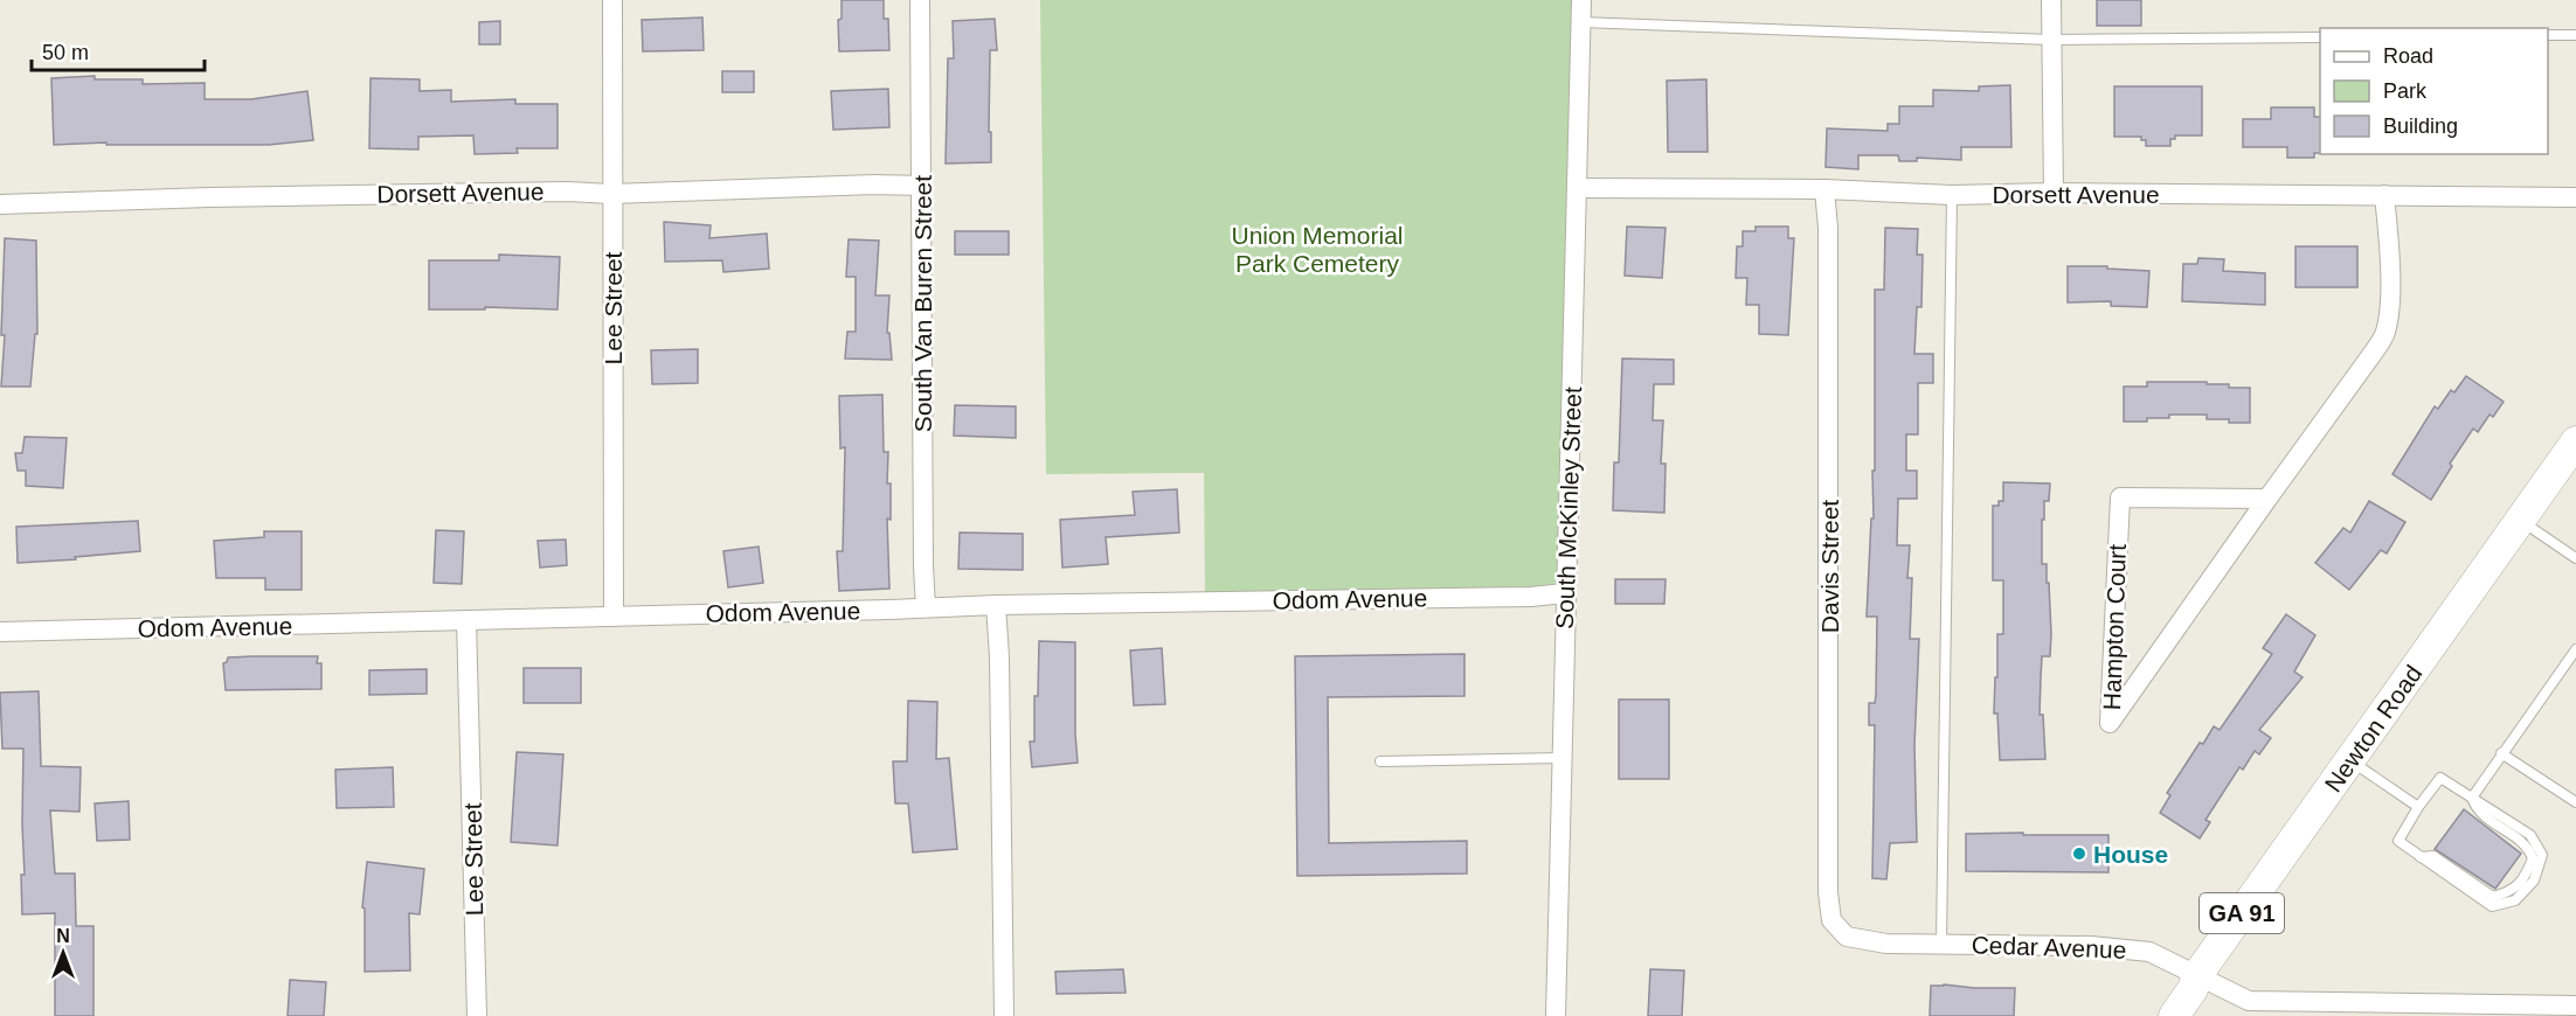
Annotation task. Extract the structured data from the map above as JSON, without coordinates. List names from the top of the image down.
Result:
{
  "streets": {
    "main road": ["Newton Road", "GA 91"],
    "street": [
      "Dorsett Avenue",
      "South Van Buren Street",
      "Lee Street",
      "South McKinley Street",
      "Davis Street",
      "Odom Avenue",
      "Hampton Court",
      "Cedar Avenue"
    ]
  },
  "crossings": [
    ["Dorsett Avenue", "South Van Buren Street"],
    ["Dorsett Avenue", "Lee Street"],
    ["Dorsett Avenue", "South McKinley Street"],
    ["Dorsett Avenue", "Davis Street"],
    ["Dorsett Avenue", "Hampton Court"],
    ["South Van Buren Street", "Odom Avenue"],
    ["Lee Street", "Odom Avenue"],
    ["South McKinley Street", "Odom Avenue"],
    ["Davis Street", "Cedar Avenue"],
    ["Newton Road", "Cedar Avenue"]
  ],
  "parks": ["Union Memorial Park Cemetery"],
  "places": ["House"],
  "legend": ["Road", "Park", "Building"],
  "scale_bar": "50 m",
  "north": "top"
}
